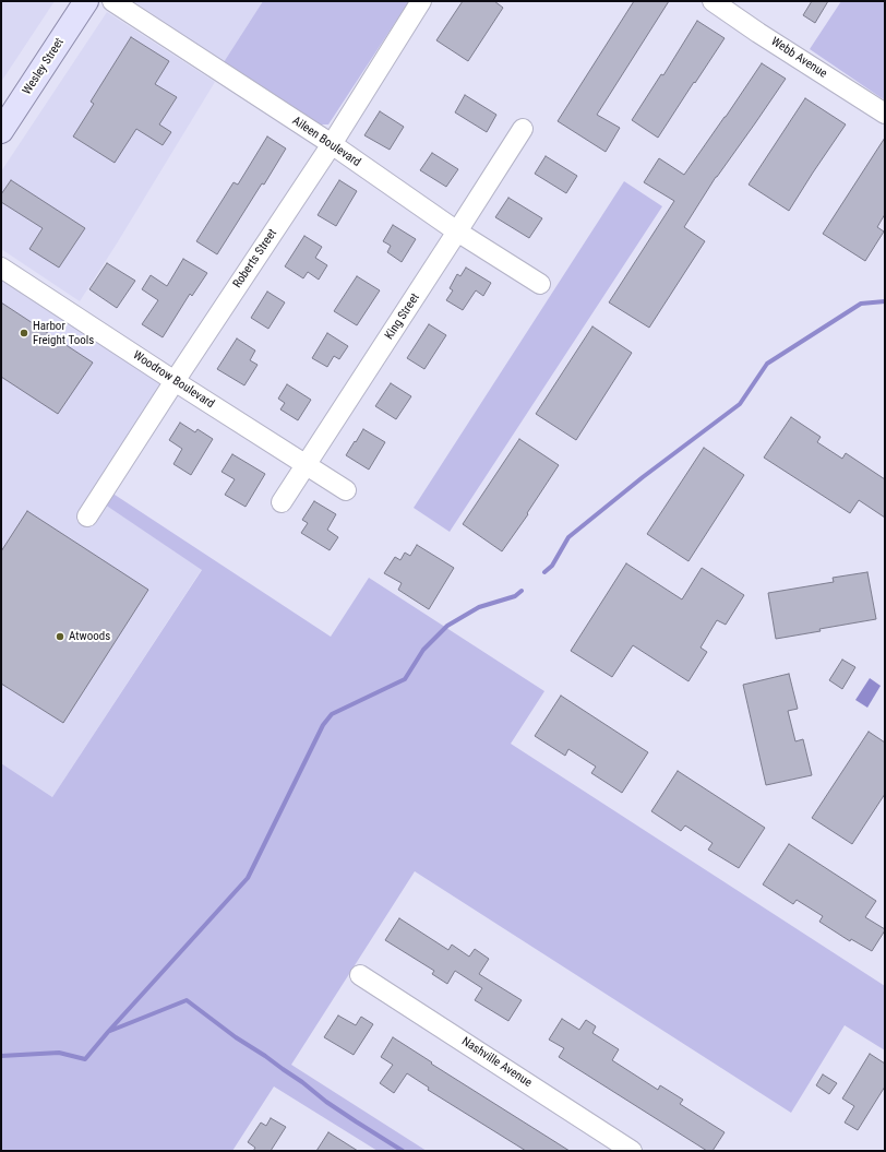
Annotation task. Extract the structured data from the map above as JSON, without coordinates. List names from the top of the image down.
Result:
{
  "streets": {
    "main road": ["Wesley Street"],
    "street": [
      "Webb Avenue",
      "Aileen Boulevard",
      "Roberts Street",
      "King Street",
      "Woodrow Boulevard",
      "Nashville Avenue"
    ]
  },
  "crossings": [
    ["Aileen Boulevard", "Roberts Street"],
    ["Aileen Boulevard", "King Street"],
    ["Roberts Street", "Woodrow Boulevard"],
    ["King Street", "Woodrow Boulevard"]
  ],
  "places": ["Harbor Freight Tools", "Atwoods"]
}
